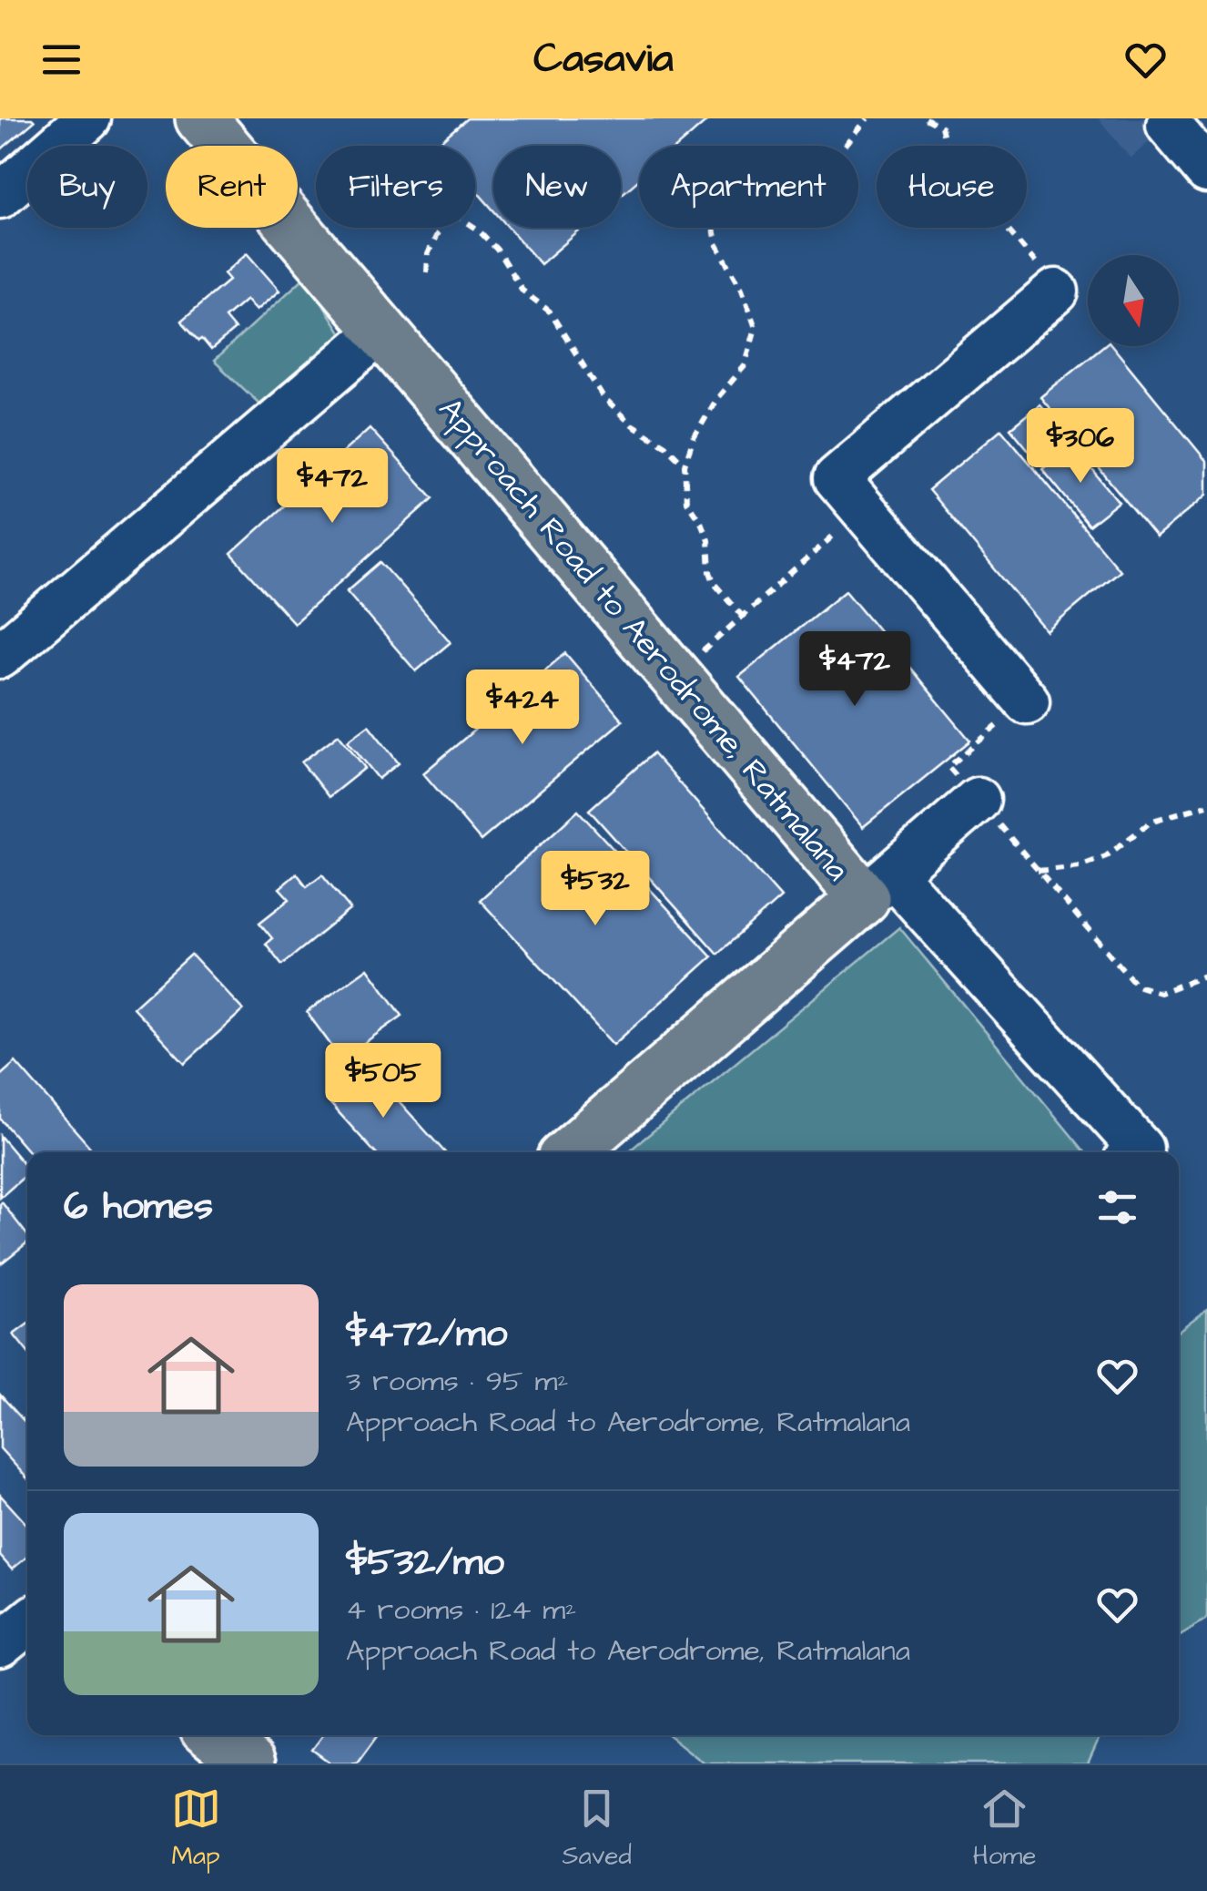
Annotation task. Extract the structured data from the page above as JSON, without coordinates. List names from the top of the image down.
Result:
{
  "streets": {
    "main road": ["Approach Road to Aerodrome, Ratmalana"]
  },
  "north": "bottom",
  "page": {
    "header": "Casavia",
    "chip": [
      "Buy",
      "Rent",
      "Filters",
      "New",
      "Apartment",
      "House"
    ],
    "price": [
      "$306",
      "$472",
      "$472",
      "$424",
      "$532",
      "$505"
    ],
    "heading": "6 homes",
    "list": [
      {
        "name": "$472/mo",
        "note": "3 rooms · 95 m² · Approach Road to Aerodrome, Ratmalana"
      },
      {
        "name": "$532/mo",
        "note": "4 rooms · 124 m² · Approach Road to Aerodrome, Ratmalana"
      }
    ],
    "tabs": ["Map", "Saved", "Home"]
  }
}
